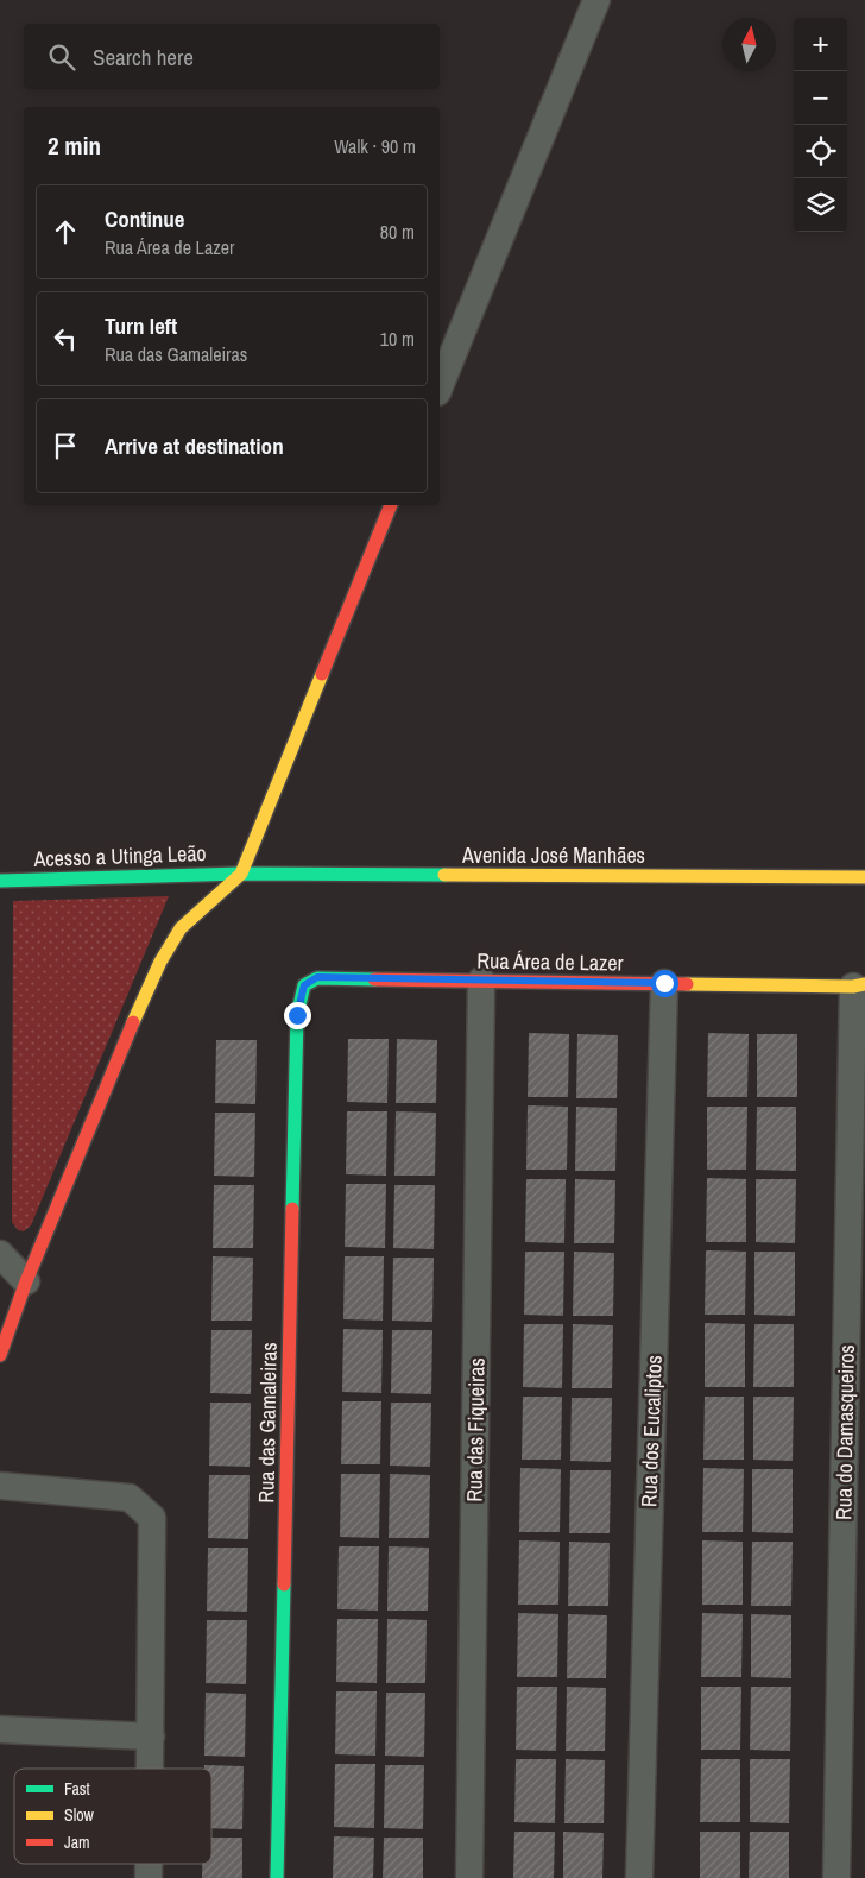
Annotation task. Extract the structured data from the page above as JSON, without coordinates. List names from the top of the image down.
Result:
{
  "streets": {
    "street": [
      "Avenida José Manhães",
      "Acesso a Utinga Leão",
      "Rua Área de Lazer",
      "Rua das Gamaleiras",
      "Rua das Fiqueiras",
      "Rua dos Eucaliptos",
      "Rua do Damasqueiros"
    ]
  },
  "crossings": [
    ["Avenida José Manhães", "Acesso a Utinga Leão"],
    ["Rua Área de Lazer", "Rua das Gamaleiras"],
    ["Rua Área de Lazer", "Rua das Fiqueiras"],
    ["Rua Área de Lazer", "Rua dos Eucaliptos"],
    ["Rua Área de Lazer", "Rua do Damasqueiros"]
  ],
  "legend": ["Fast", "Slow", "Jam"],
  "north": "top",
  "page": {
    "map_buttons": ["+", "−"],
    "search": "Search here",
    "heading": ["2 min", "Walk · 90 m"],
    "list": [
      ["Continue", "Rua Área de Lazer", "80 m"],
      ["Turn left", "Rua das Gamaleiras", "10 m"],
      "Arrive at destination"
    ]
  }
}
